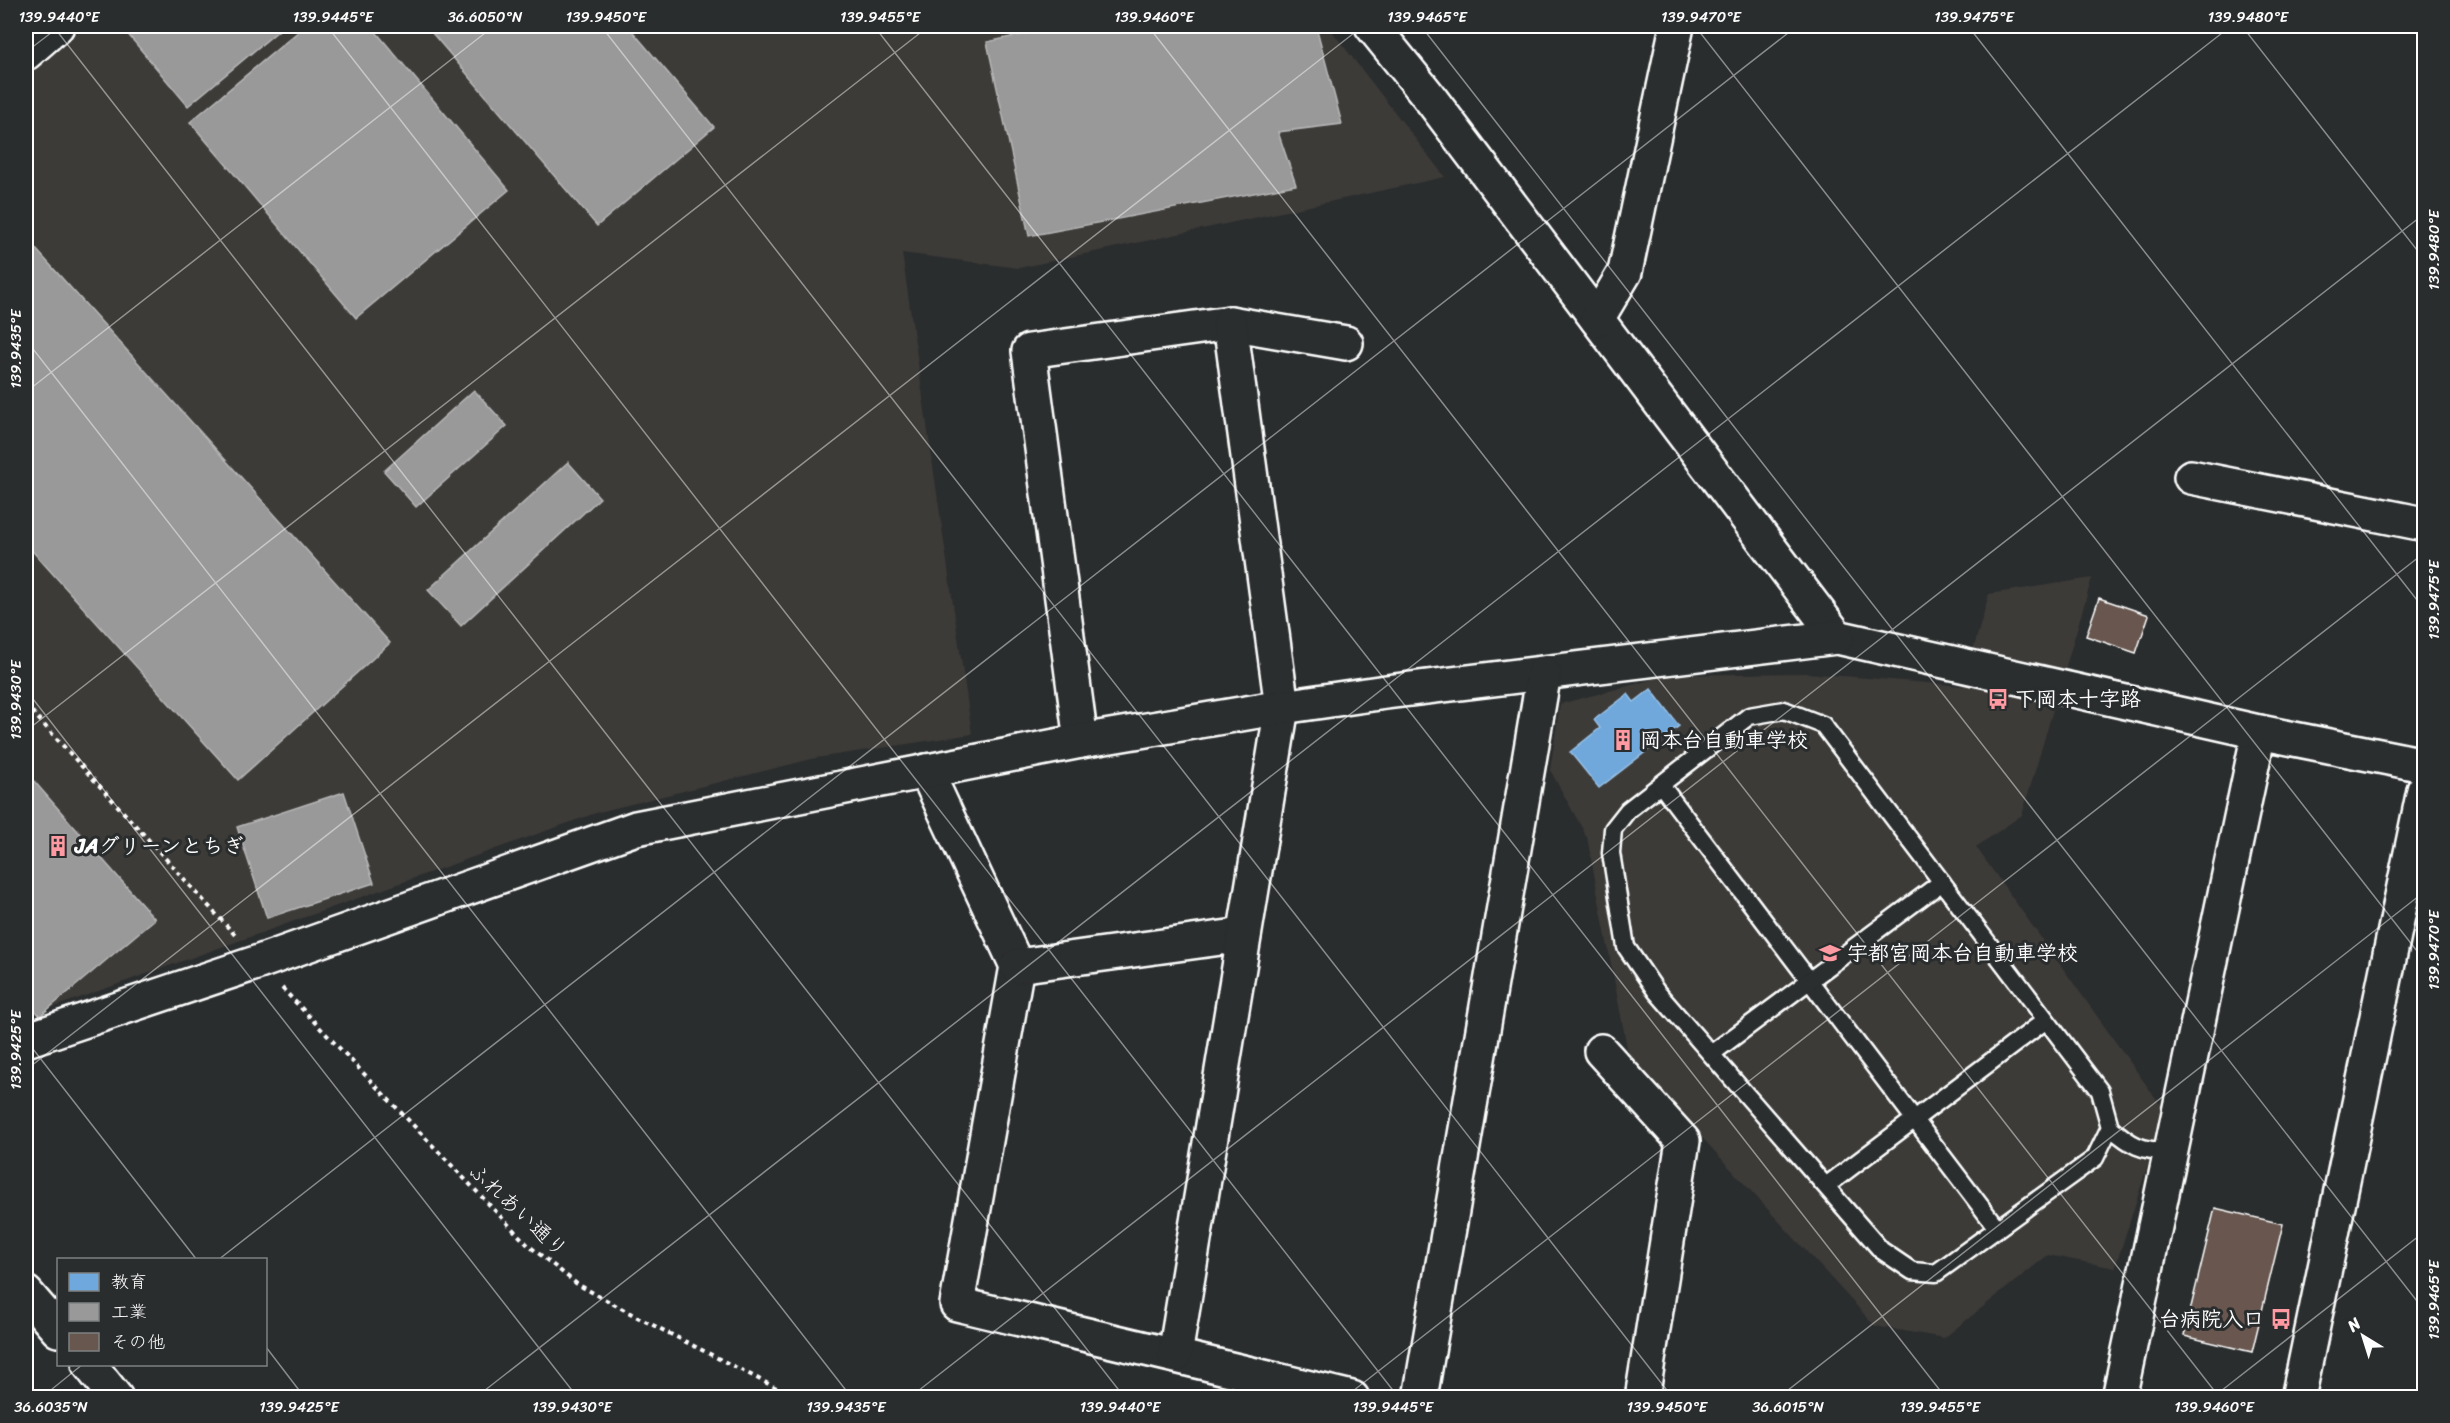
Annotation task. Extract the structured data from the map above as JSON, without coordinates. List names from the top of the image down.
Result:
{
  "streets": {
    "path": ["ふれあい通り"]
  },
  "places": {
    "bus stop": ["下岡本十字路", "台病院入口"],
    "building": ["岡本台自動車学校", "JAグリーンとちぎ"],
    "school or university": ["宇都宮岡本台自動車学校"]
  },
  "legend": ["教育", "工業", "その他"],
  "north": "top left",
  "coordinates": [
    "139.9440°E",
    "139.9445°E",
    "36.6050°N",
    "139.9450°E",
    "139.9455°E",
    "139.9460°E",
    "139.9465°E",
    "139.9470°E",
    "139.9475°E",
    "139.9480°E",
    "139.9435°E",
    "139.9430°E",
    "139.9425°E",
    "36.6035°N",
    "36.6015°N"
  ]
}
